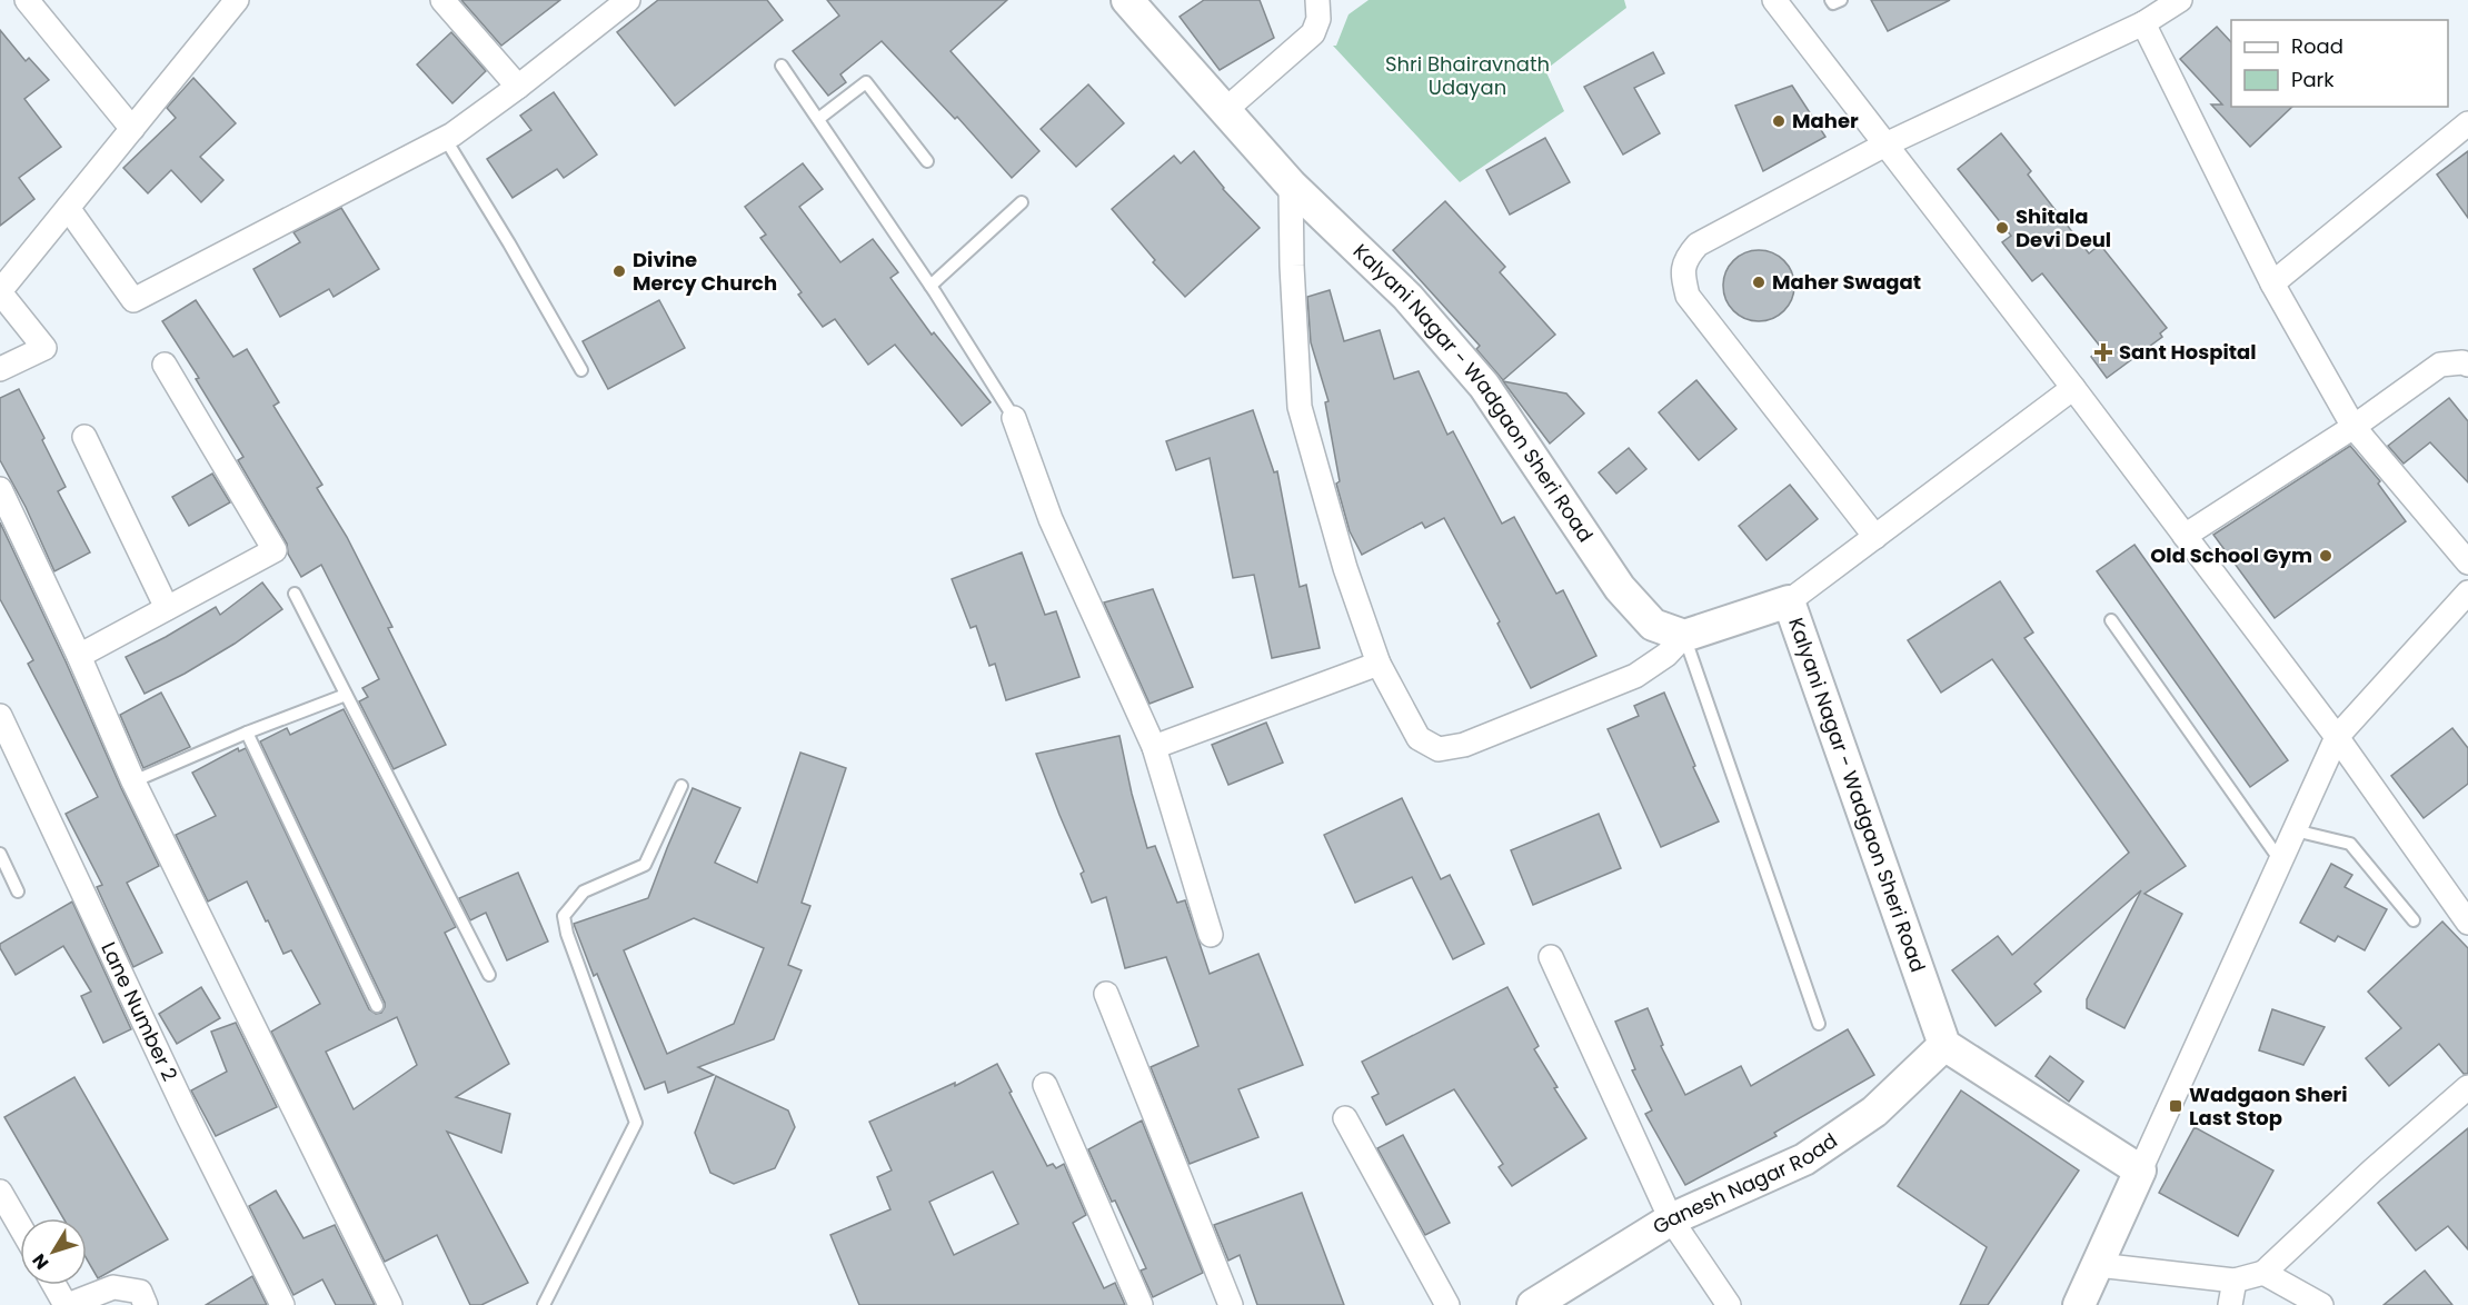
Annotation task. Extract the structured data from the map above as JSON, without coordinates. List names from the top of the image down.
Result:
{
  "streets": {
    "street": ["Kalyani Nagar - Wadgaon Sheri Road", "Lane Number 2", "Ganesh Nagar Road"]
  },
  "crossings": [
    ["Kalyani Nagar - Wadgaon Sheri Road", "Ganesh Nagar Road"]
  ],
  "parks": ["Shri Bhairavnath Udayan"],
  "places": {
    "other": [
      "Maher",
      "Shitala Devi Deul",
      "Divine Mercy Church",
      "Maher Swagat",
      "Old School Gym"
    ],
    "health": ["Sant Hospital"],
    "transit": ["Wadgaon Sheri Last Stop"]
  },
  "legend": ["Road", "Park"],
  "north": "bottom left"
}
